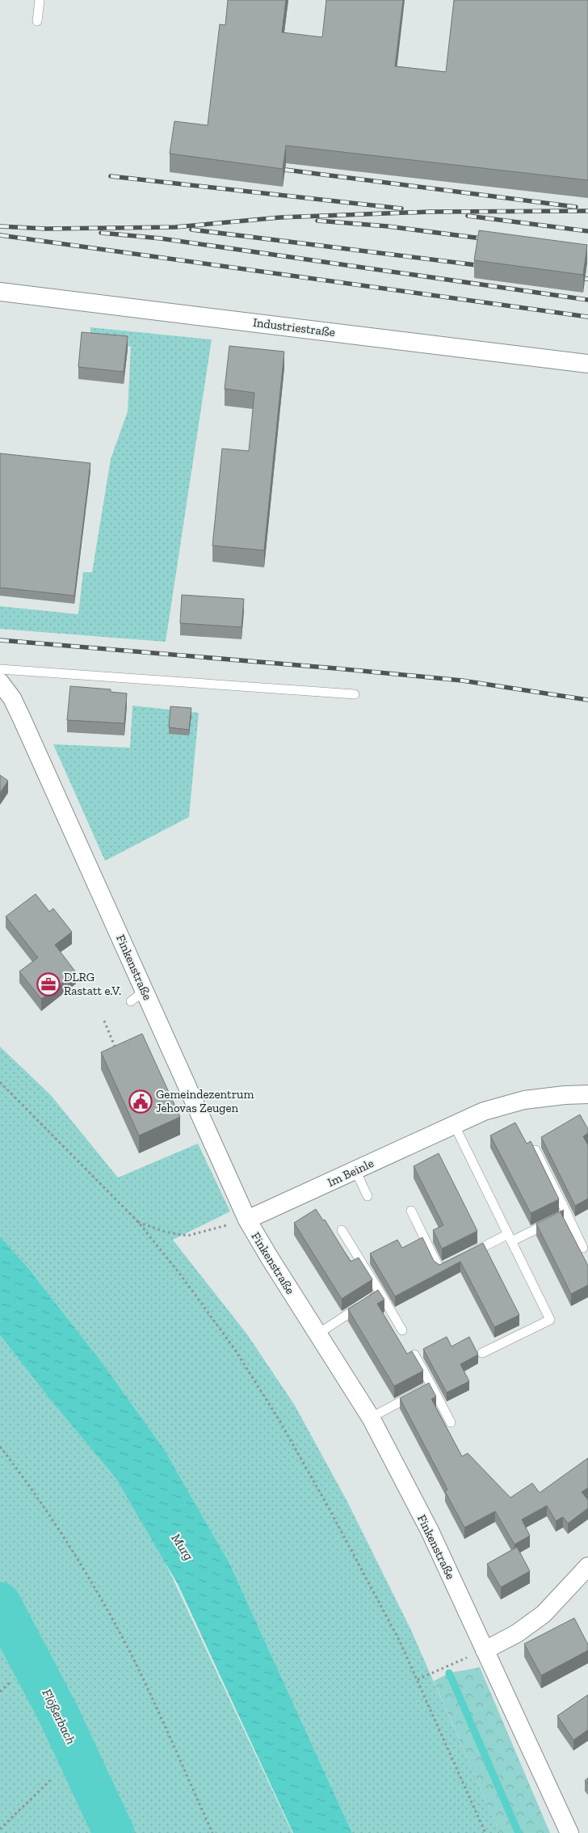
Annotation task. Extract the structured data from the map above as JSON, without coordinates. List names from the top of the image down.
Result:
{
  "streets": {
    "street": ["Industriestraße", "Finkenstraße", "Im Beinle"]
  },
  "crossings": [
    ["Finkenstraße", "Im Beinle"]
  ],
  "water": ["Murg", "Flößerbach"],
  "places": {
    "office": ["DLRG Rastatt e.V."],
    "public building": ["Gemeindezentrum Jehovas Zeugen"]
  }
}
